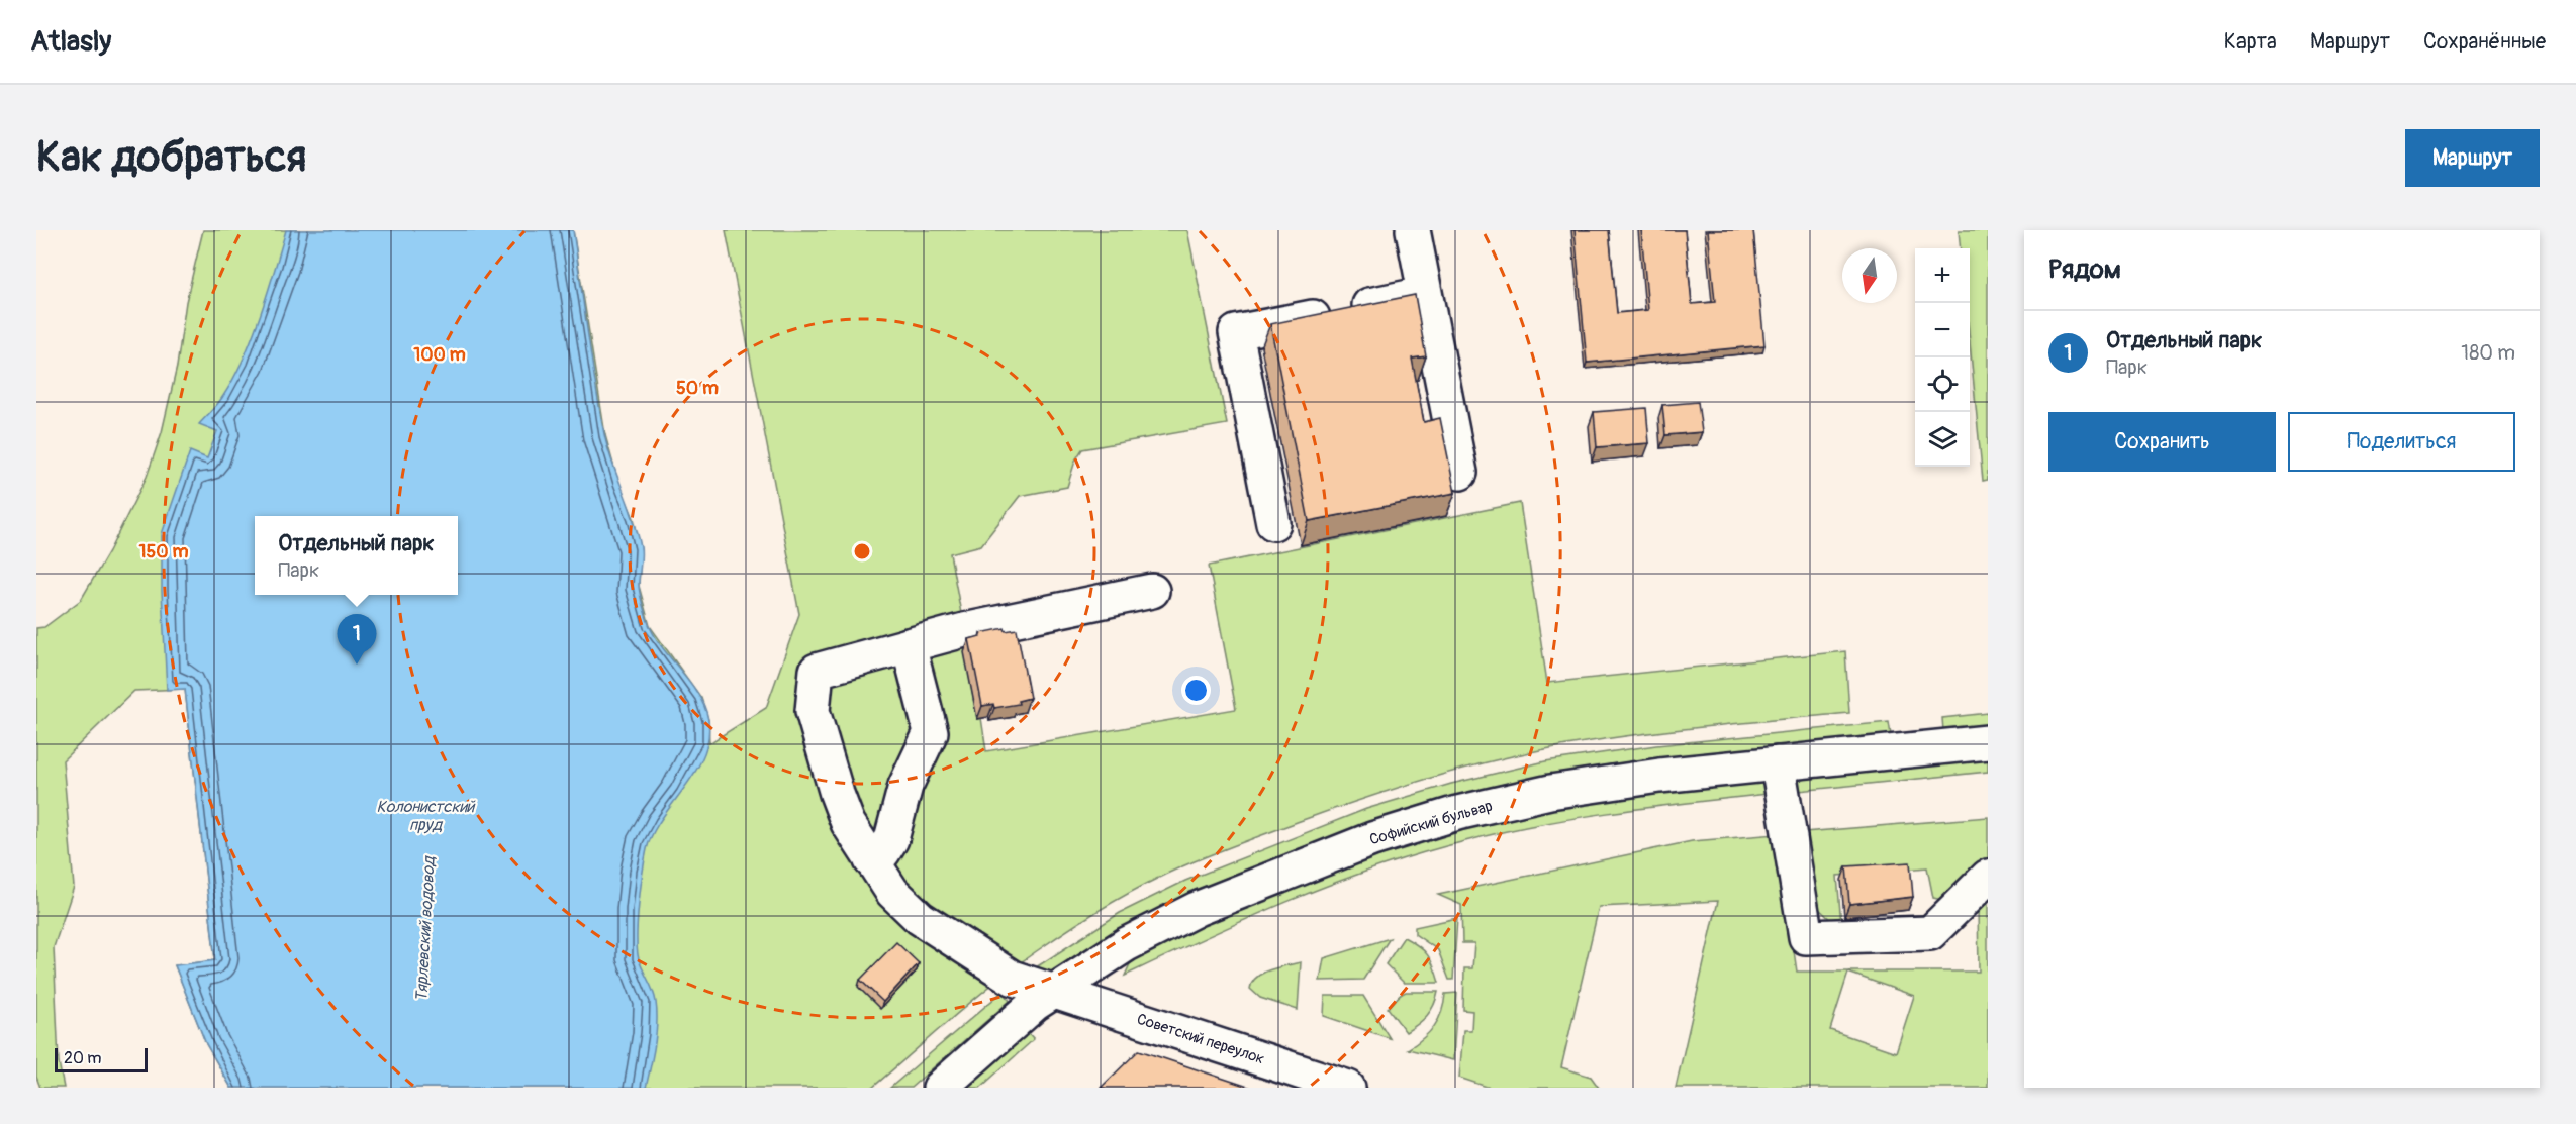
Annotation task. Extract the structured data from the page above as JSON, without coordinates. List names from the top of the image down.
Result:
{
  "streets": {
    "street": ["Софийский бульвар", "Советский переулок"]
  },
  "crossings": [
    ["Софийский бульвар", "Советский переулок"]
  ],
  "water": ["Колонистский пруд", "Тярлевский водовод"],
  "scale_bar": "20 m",
  "north": "bottom",
  "page": {
    "header": "Atlasly",
    "nav": ["Карта", "Маршрут", "Сохранённые"],
    "buttons": [
      "Маршрут",
      ["Сохранить", "Поделиться"]
    ],
    "title": "Как добраться",
    "heading": "Рядом",
    "map_buttons": ["+", "−"],
    "list": [
      {
        "mark": "1",
        "name": "Отдельный парк",
        "note": "Парк",
        "value": "180 m"
      }
    ],
    "popup": ["Отдельный парк", "Парк"],
    "pins": "1",
    "scale": "20 m"
  },
  "rings": ["100 m", "50 m", "150 m"]
}
